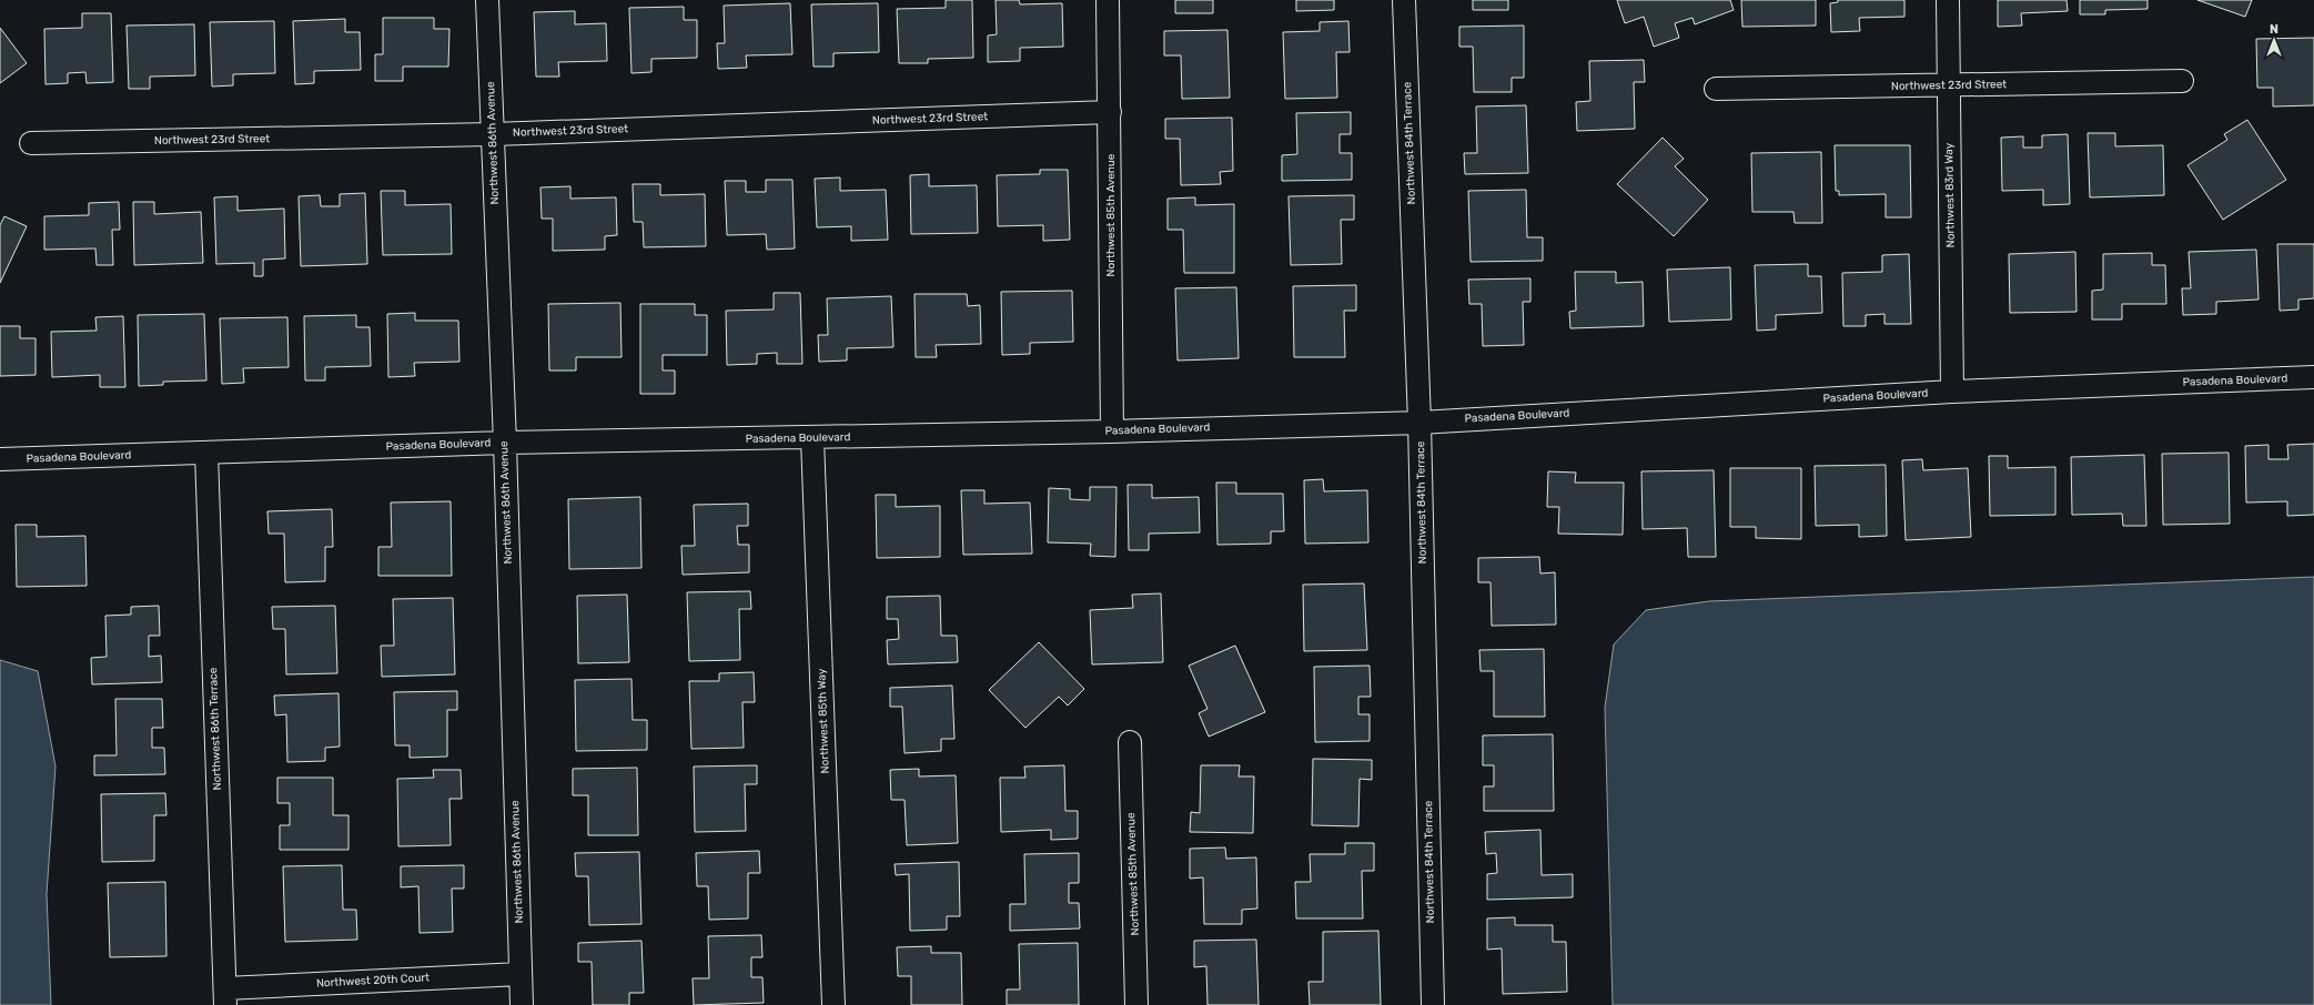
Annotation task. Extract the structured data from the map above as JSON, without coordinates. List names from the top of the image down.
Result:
{
  "streets": {
    "street": [
      "Northwest 23rd Street",
      "Northwest 86th Avenue",
      "Northwest 84th Terrace",
      "Northwest 83rd Way",
      "Northwest 85th Avenue",
      "Pasadena Boulevard",
      "Northwest 85th Way",
      "Northwest 86th Terrace",
      "Northwest 20th Court"
    ]
  },
  "crossings": [
    ["Northwest 23rd Street", "Northwest 86th Avenue"],
    ["Northwest 23rd Street", "Northwest 83rd Way"],
    ["Northwest 23rd Street", "Northwest 85th Avenue"],
    ["Northwest 86th Avenue", "Pasadena Boulevard"],
    ["Northwest 86th Avenue", "Northwest 20th Court"],
    ["Northwest 84th Terrace", "Pasadena Boulevard"],
    ["Northwest 83rd Way", "Pasadena Boulevard"],
    ["Northwest 85th Avenue", "Pasadena Boulevard"],
    ["Pasadena Boulevard", "Northwest 85th Way"],
    ["Pasadena Boulevard", "Northwest 86th Terrace"],
    ["Northwest 86th Terrace", "Northwest 20th Court"]
  ],
  "north": "top"
}
